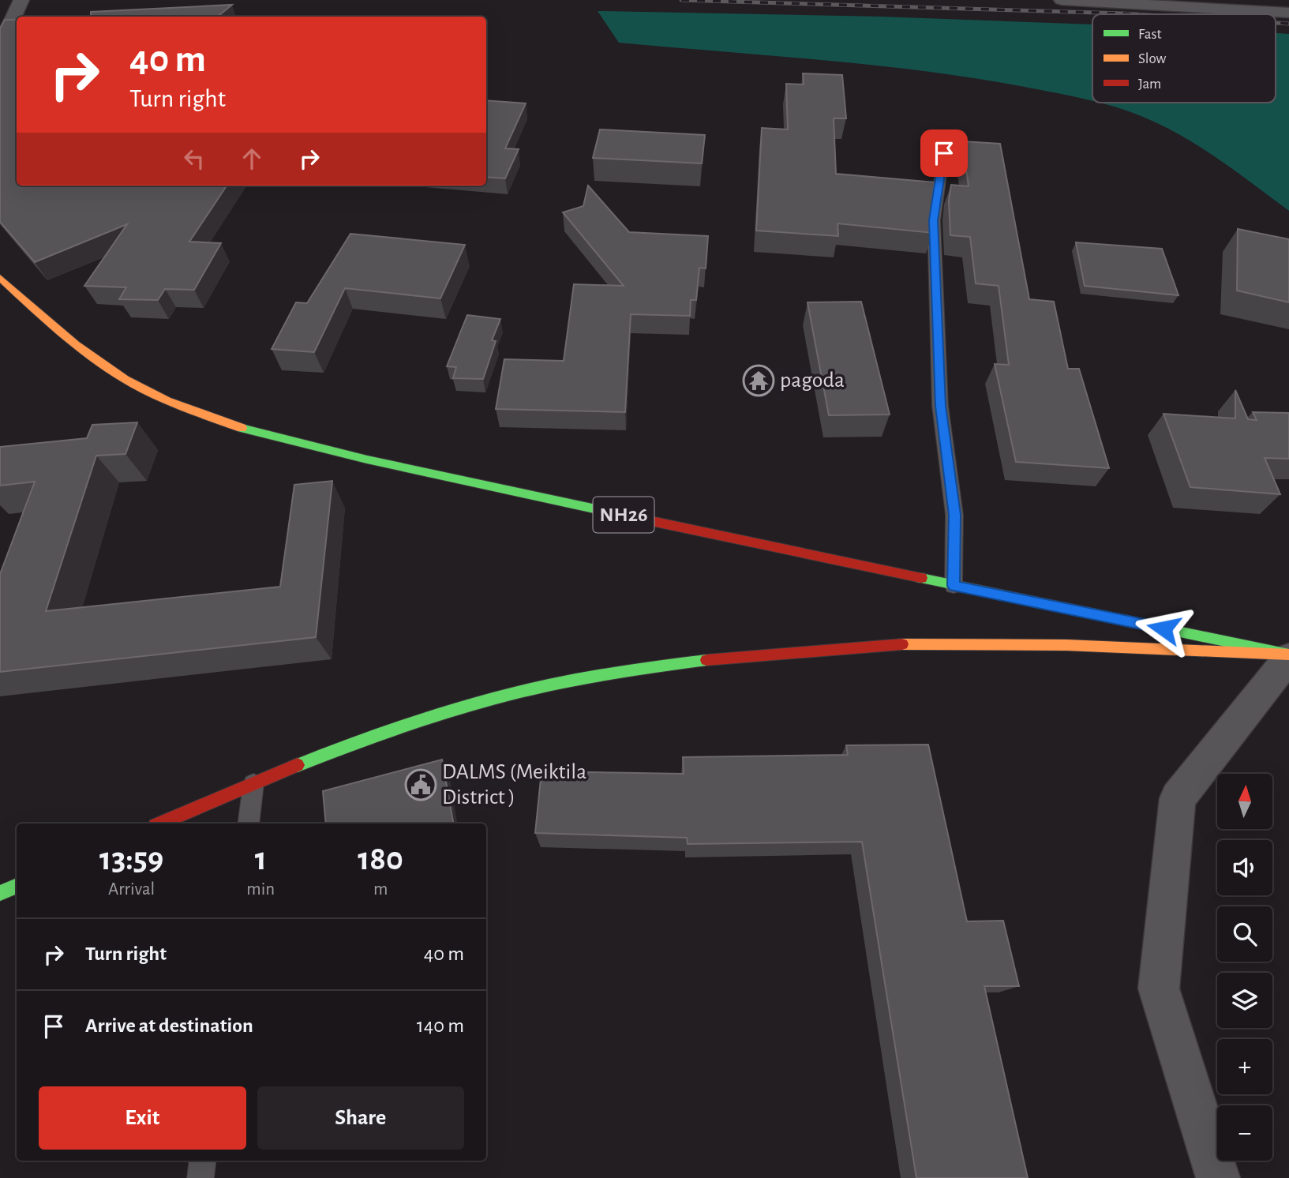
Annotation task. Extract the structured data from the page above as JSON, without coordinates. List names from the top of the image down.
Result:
{
  "streets": {
    "main road": ["NH26"]
  },
  "places": {
    "temple": ["pagoda"],
    "public building": ["DALMS (Meiktila District )"]
  },
  "legend": ["Fast", "Slow", "Jam"],
  "north": "top",
  "page": {
    "turn": ["40 m", "Turn right"],
    "map_buttons": ["+", "−"],
    "eta": [
      "13:59",
      "Arrival",
      "1",
      "min",
      "180",
      "m"
    ],
    "list": [
      {
        "name": "Turn right",
        "value": "40 m"
      },
      {
        "name": "Arrive at destination",
        "value": "140 m"
      }
    ],
    "buttons": ["Exit", "Share"]
  }
}
